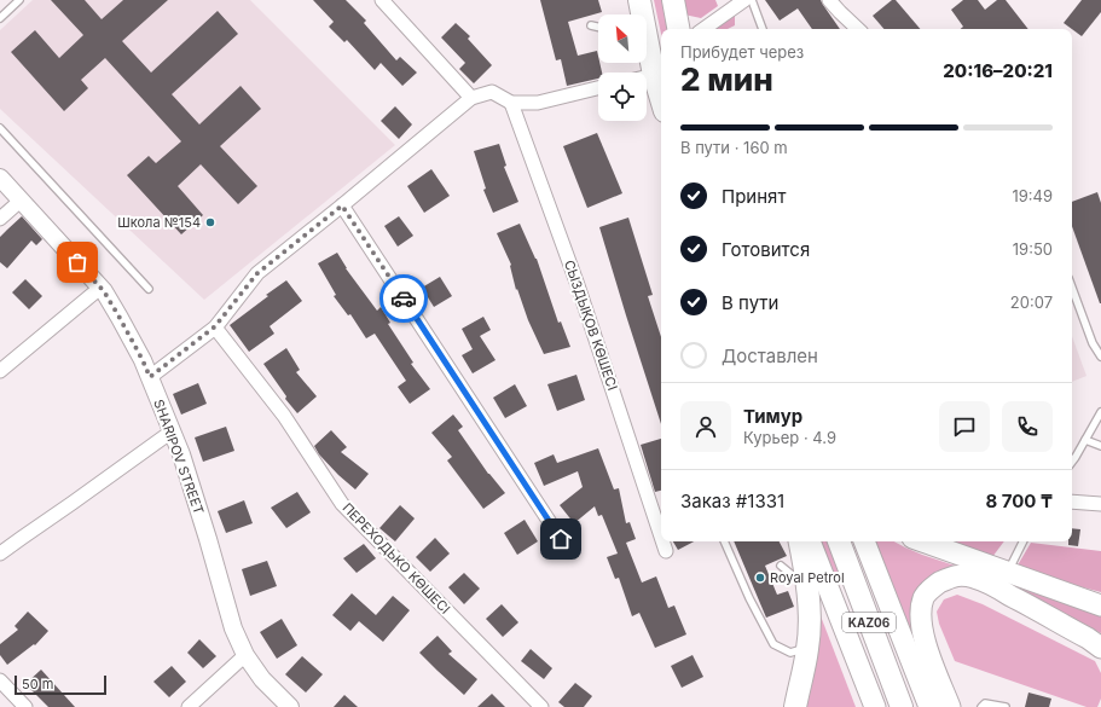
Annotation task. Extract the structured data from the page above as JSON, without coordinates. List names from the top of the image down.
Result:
{
  "streets": {
    "highway": ["KАZ06"],
    "street": ["СЫЗДЫҚОВ КӨШЕСІ", "SHARIPOV STREET", "ПЕРЕХОДЬКО КӨШЕСІ"]
  },
  "places": ["Школа №154", "Royal Petrol"],
  "scale_bar": "50 m",
  "north": "top left",
  "page": {
    "heading": ["2 мин", "Прибудет через", "20:16–20:21"],
    "panel": [
      "Тимур",
      "Курьер · 4.9",
      "Заказ #1331",
      "8 700 ₸"
    ],
    "bar": "В пути · 160 m",
    "list": [
      ["Принят", "19:49"],
      ["Готовится", "19:50"],
      ["В пути", "20:07"],
      "Доставлен"
    ],
    "scale": "50 m"
  }
}
